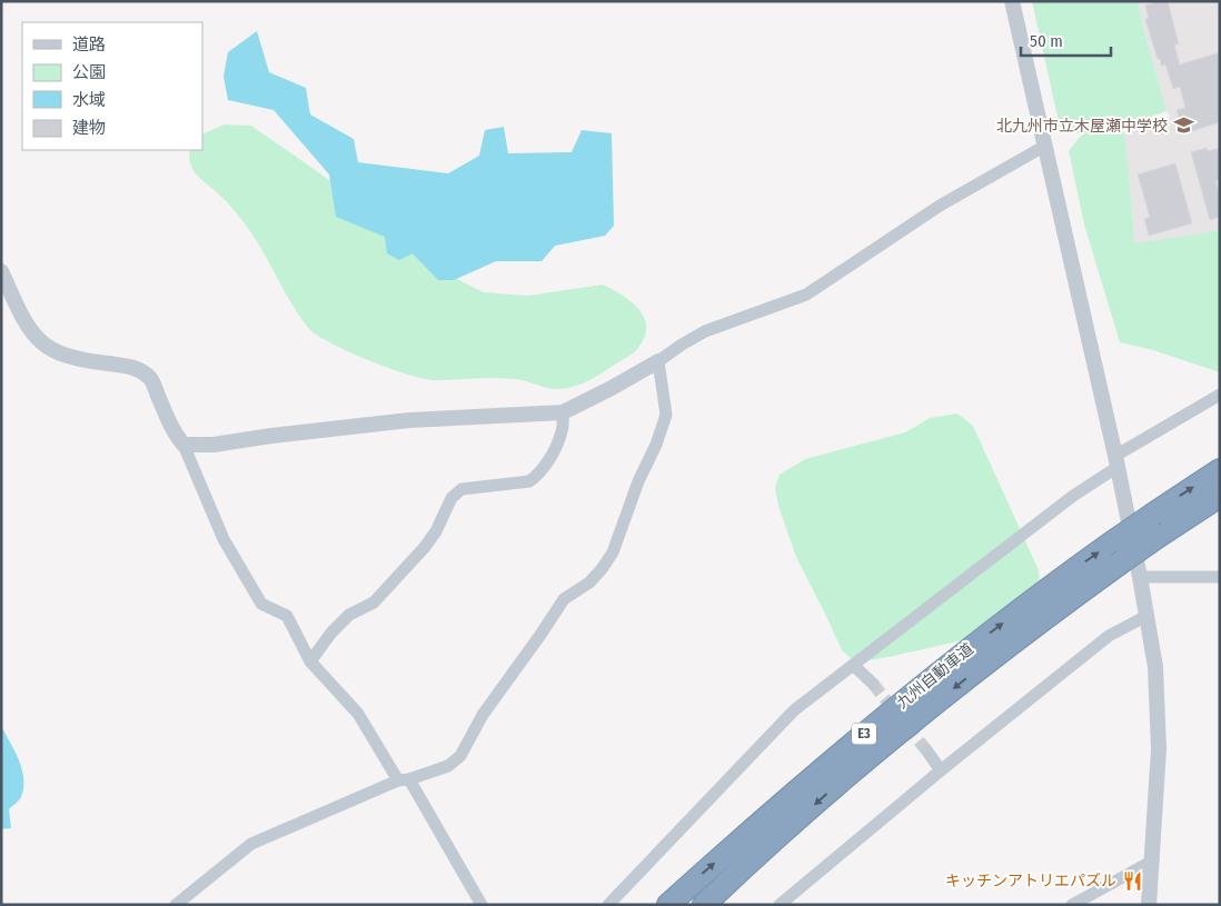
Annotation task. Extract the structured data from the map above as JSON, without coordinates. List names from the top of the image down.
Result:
{
  "streets": {
    "highway": ["九州自動車道", "E3"]
  },
  "places": {
    "school or university": ["北九州市立木屋瀬中学校"],
    "restaurant": ["キッチンアトリエパズル"]
  },
  "legend": [
    "道路",
    "公園",
    "水域",
    "建物"
  ],
  "scale_bar": "50 m"
}
